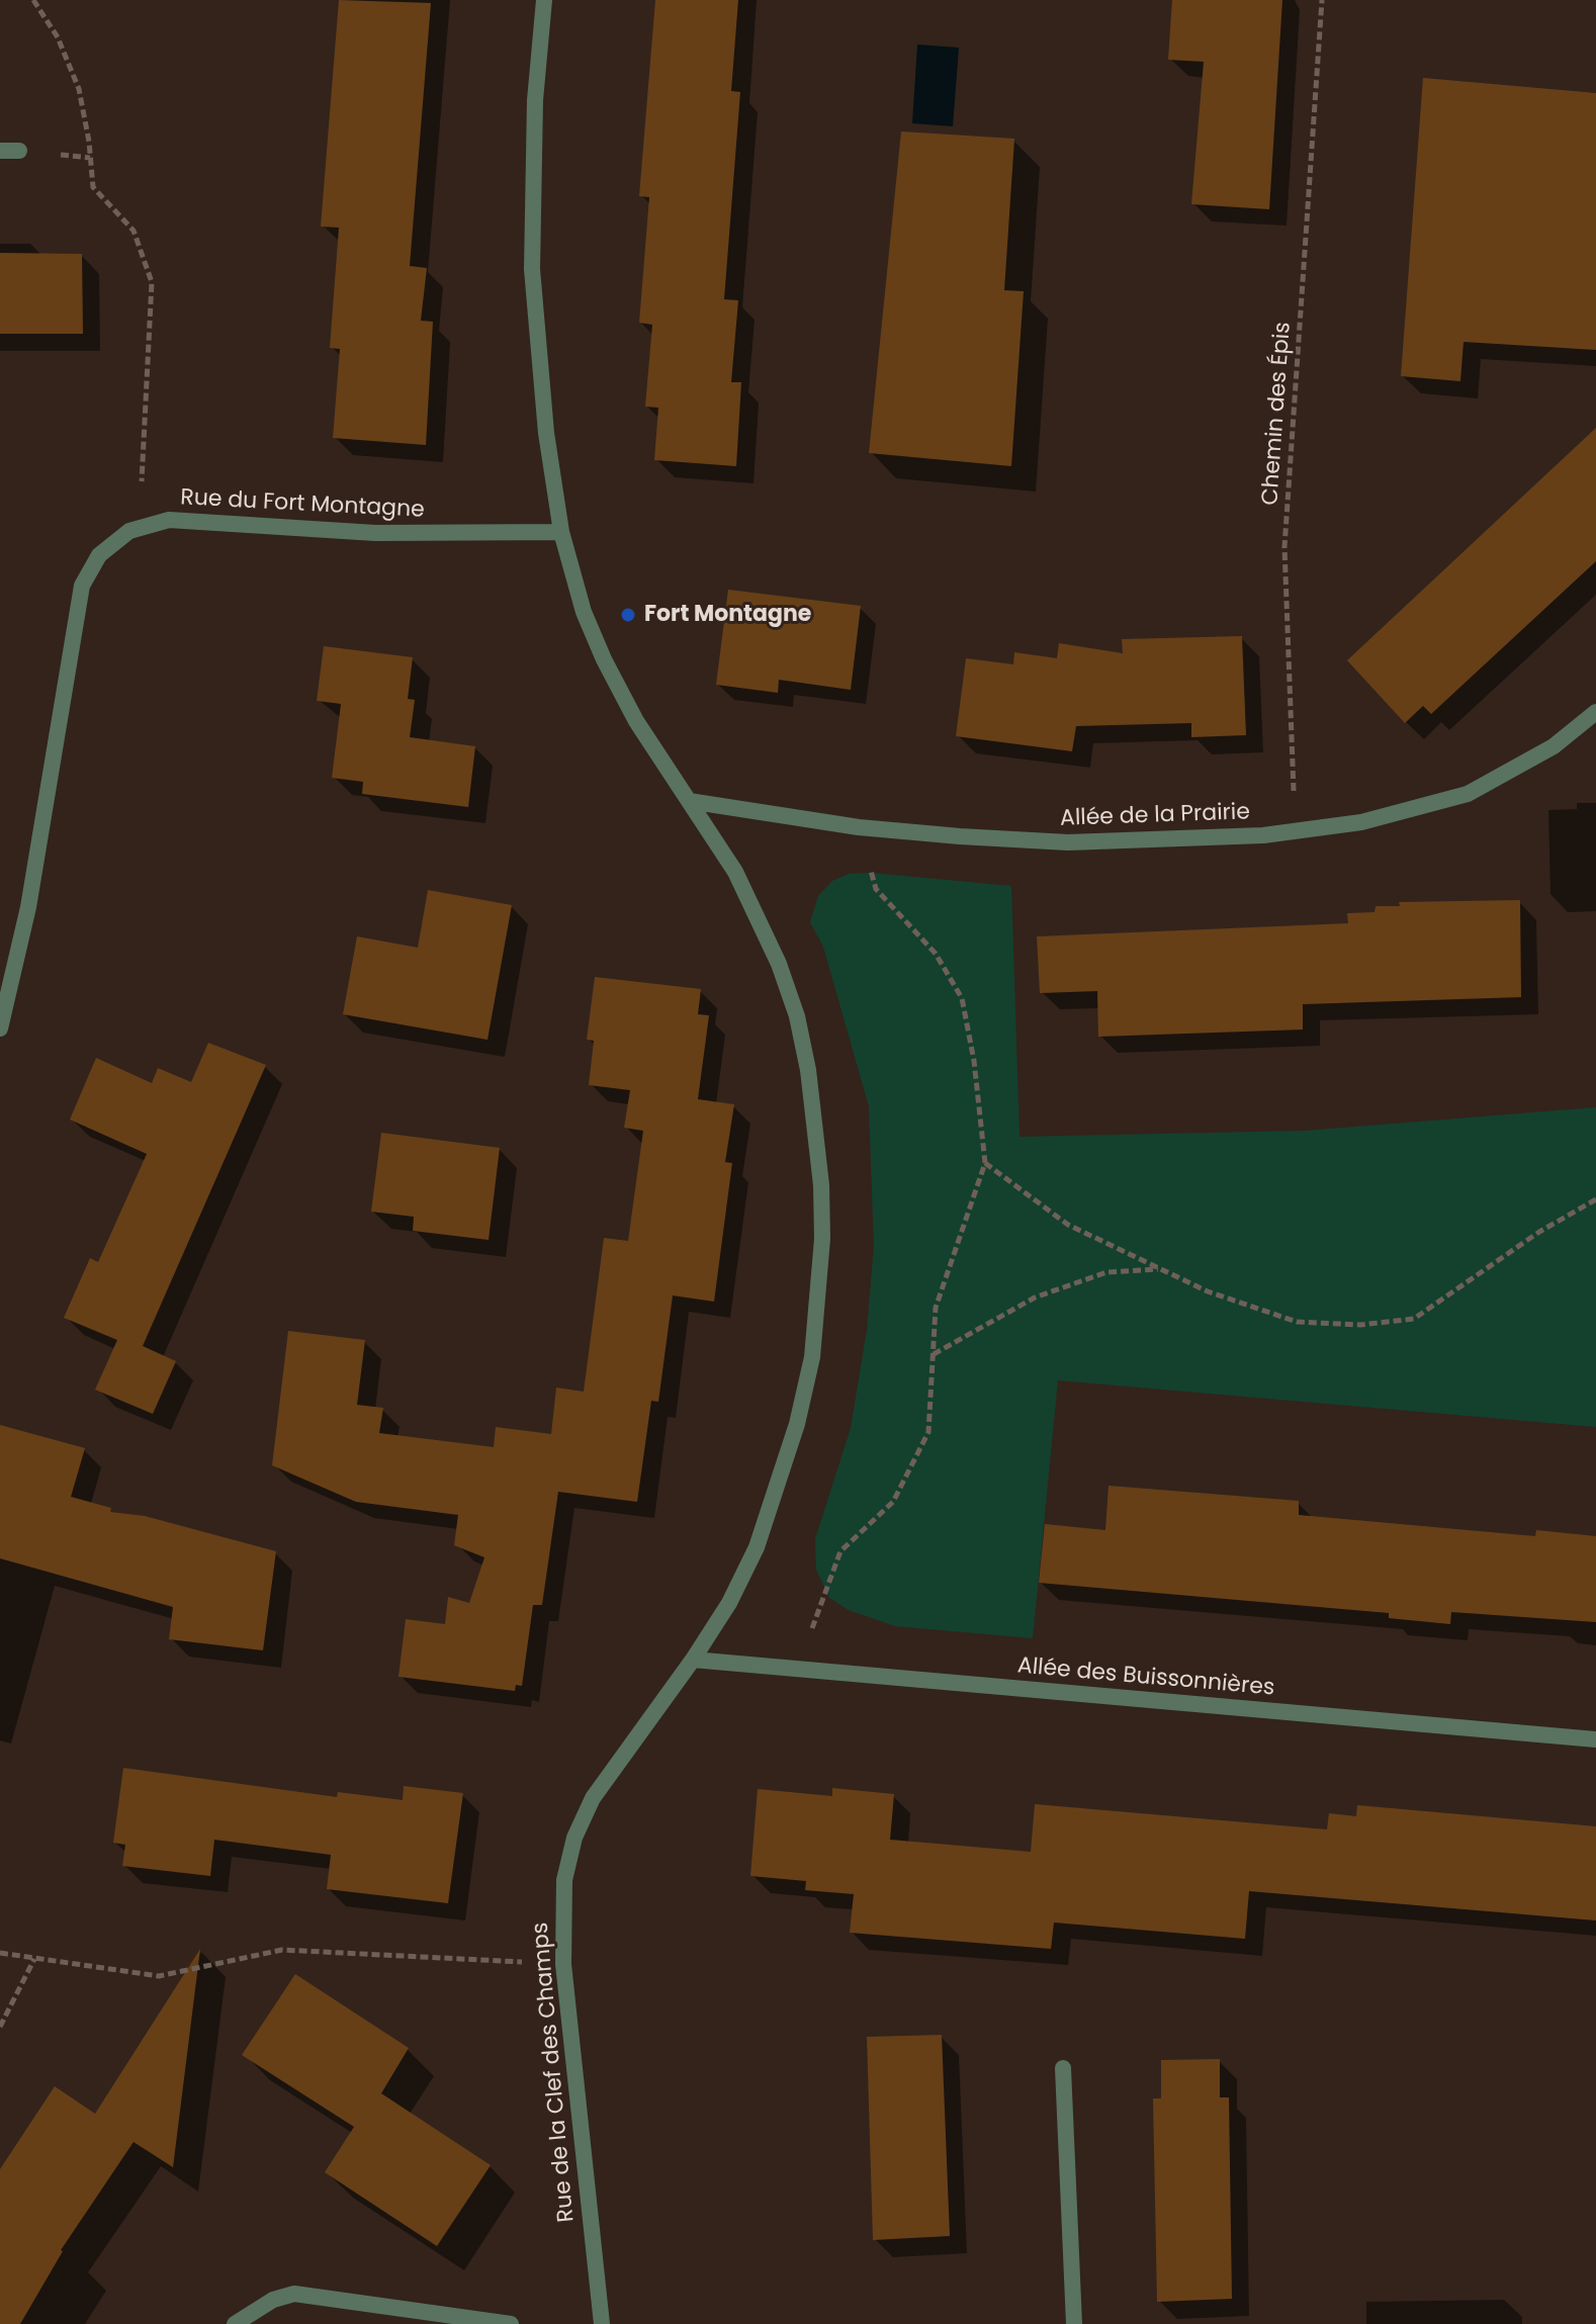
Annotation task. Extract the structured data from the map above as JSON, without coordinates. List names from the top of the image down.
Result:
{
  "streets": {
    "street": [
      "Rue du Fort Montagne",
      "Allée de la Prairie",
      "Allée des Buissonnières",
      "Rue de la Clef des Champs"
    ],
    "path": ["Chemin des Épis"]
  },
  "crossings": [
    ["Chemin des Épis", "Allée de la Prairie"],
    ["Rue du Fort Montagne", "Rue de la Clef des Champs"],
    ["Allée de la Prairie", "Rue de la Clef des Champs"],
    ["Allée des Buissonnières", "Rue de la Clef des Champs"]
  ],
  "places": ["Fort Montagne"]
}
